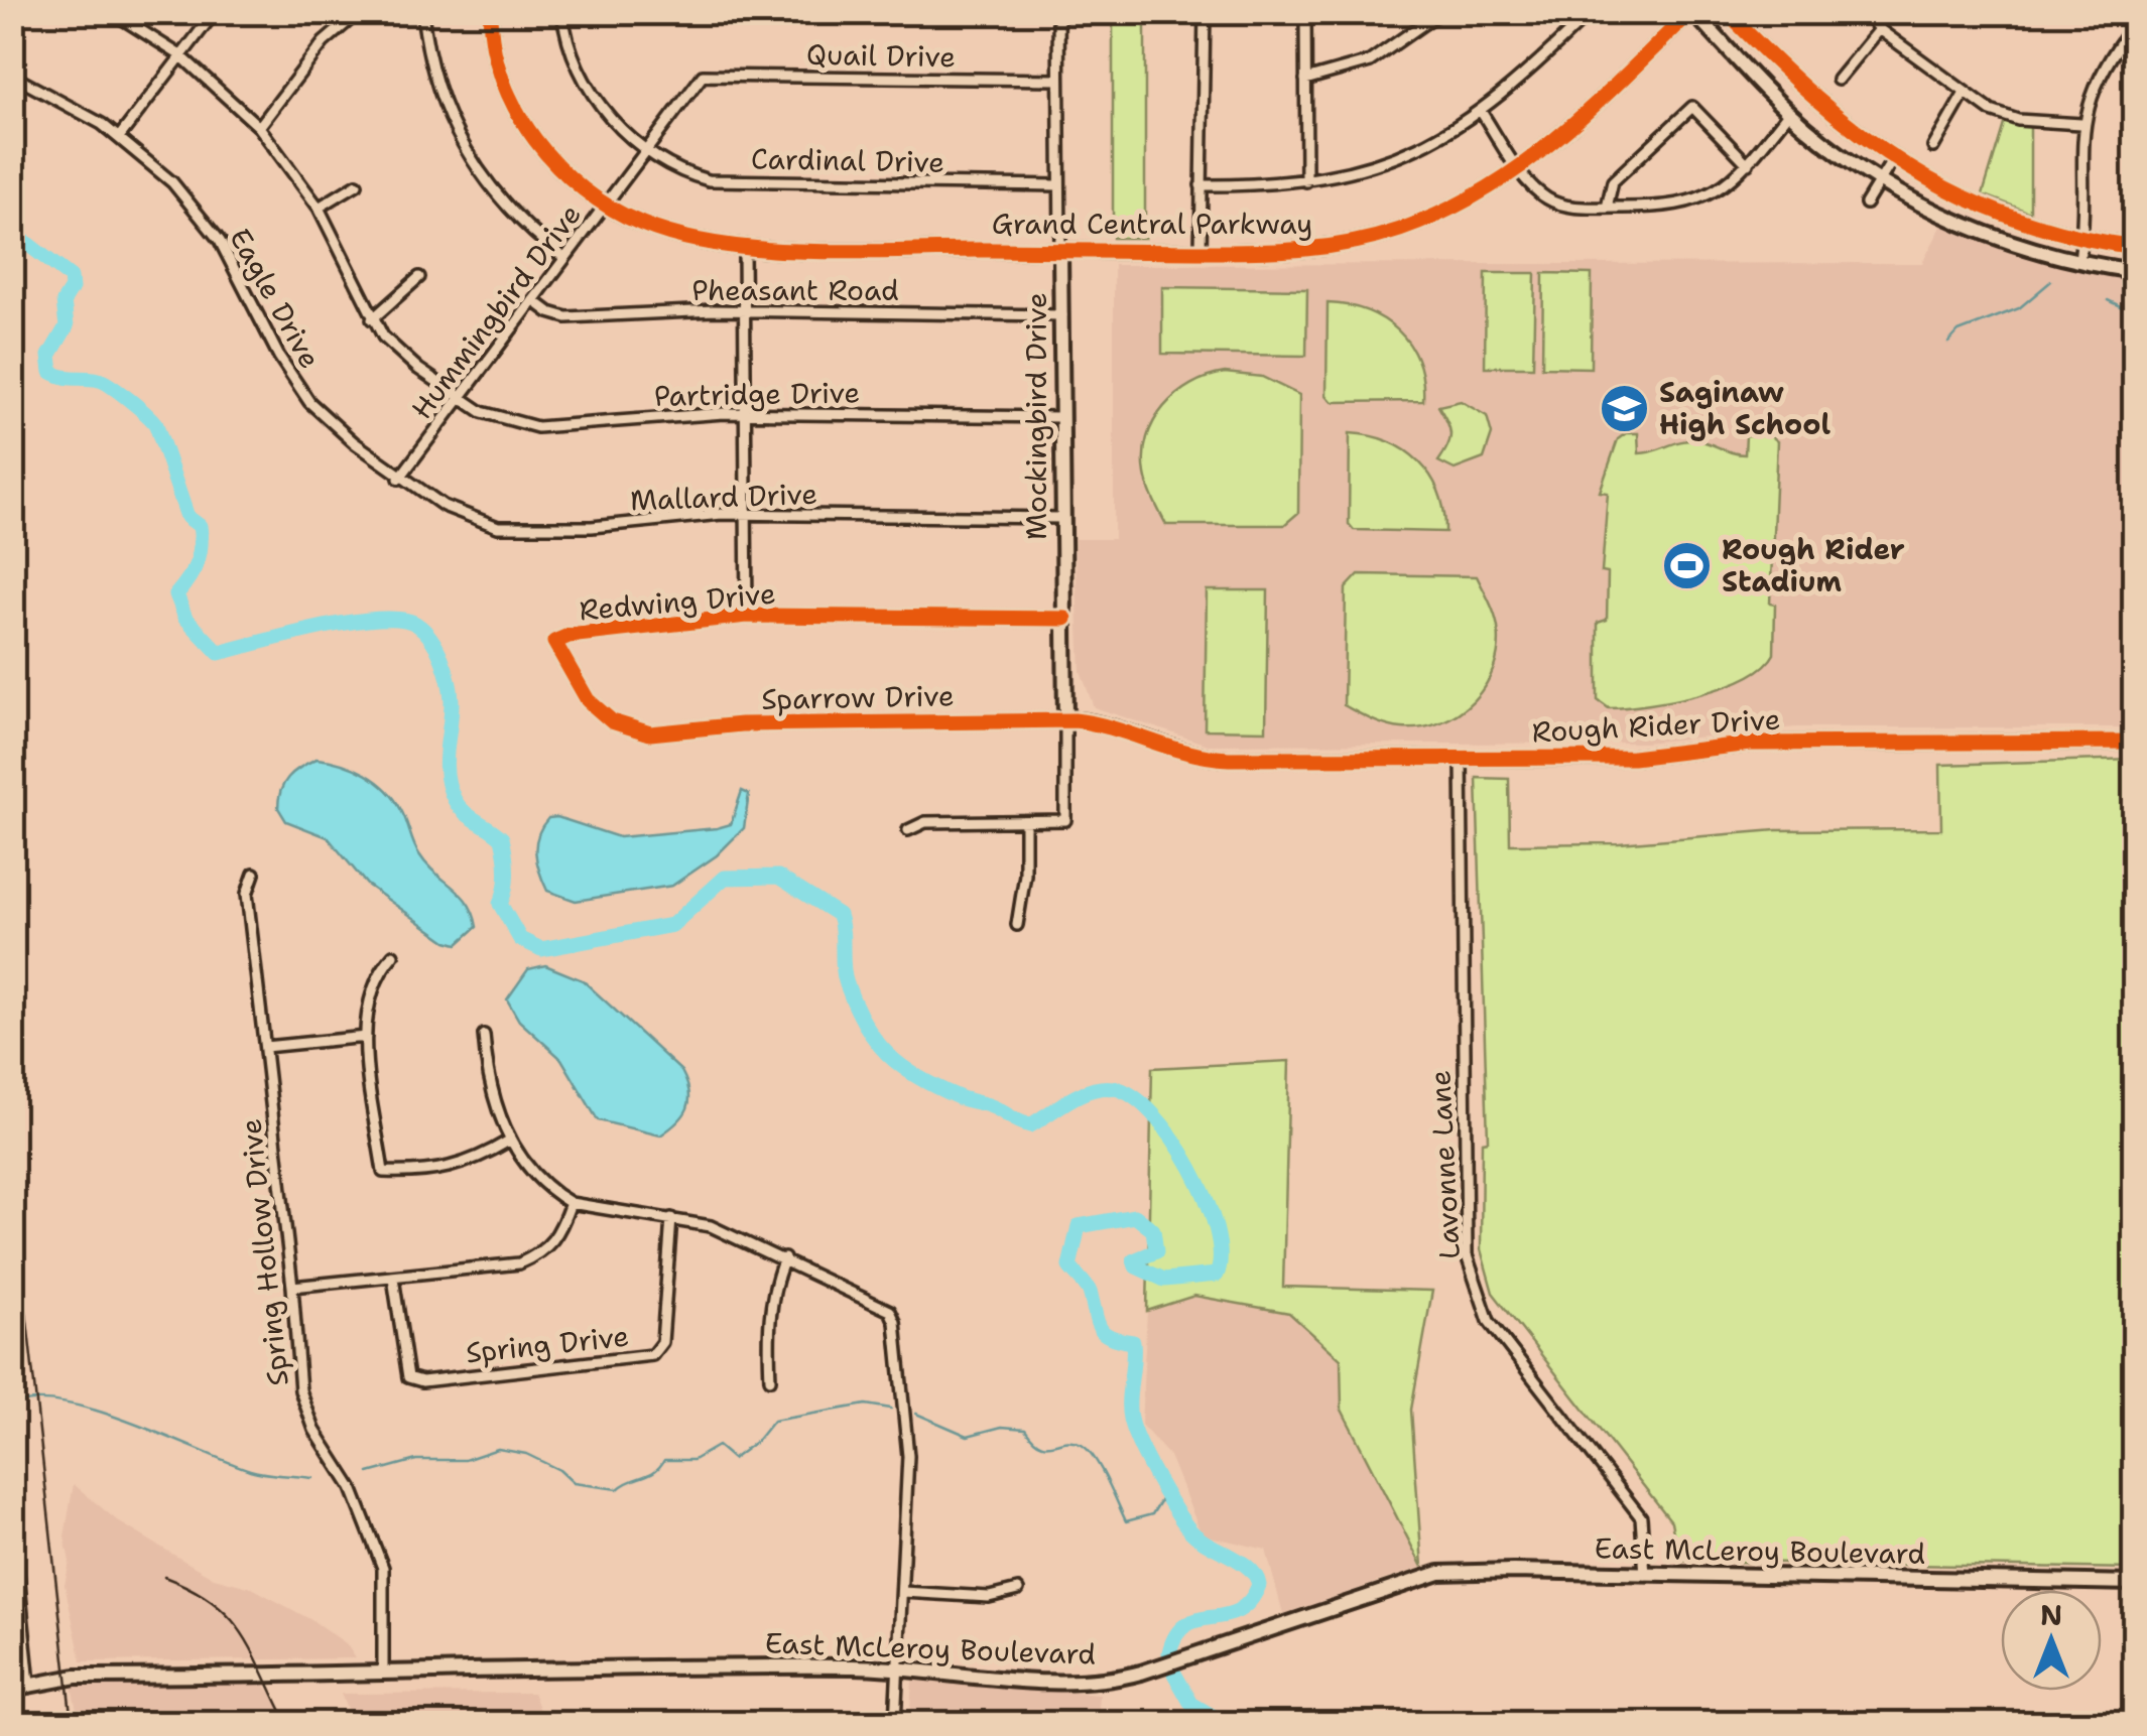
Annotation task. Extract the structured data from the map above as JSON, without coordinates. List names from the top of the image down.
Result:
{
  "streets": {
    "main road": [
      "Grand Central Parkway",
      "Mockingbird Drive",
      "Rough Rider Drive",
      "East McLeroy Boulevard"
    ],
    "street": [
      "Quail Drive",
      "Cardinal Drive",
      "Pheasant Road",
      "Eagle Drive",
      "Hummingbird Drive",
      "Partridge Drive",
      "Mallard Drive",
      "Redwing Drive",
      "Sparrow Drive",
      "Lavonne Lane",
      "Spring Hollow Drive",
      "Spring Drive"
    ]
  },
  "crossings": [
    ["Quail Drive", "Hummingbird Drive"],
    ["Quail Drive", "Mockingbird Drive"],
    ["Cardinal Drive", "Hummingbird Drive"],
    ["Cardinal Drive", "Mockingbird Drive"],
    ["Grand Central Parkway", "Hummingbird Drive"],
    ["Grand Central Parkway", "Mockingbird Drive"],
    ["Pheasant Road", "Hummingbird Drive"],
    ["Pheasant Road", "Mockingbird Drive"],
    ["Eagle Drive", "Hummingbird Drive"],
    ["Eagle Drive", "Mallard Drive"],
    ["Hummingbird Drive", "Partridge Drive"],
    ["Hummingbird Drive", "Mallard Drive"],
    ["Partridge Drive", "Mockingbird Drive"],
    ["Mockingbird Drive", "Mallard Drive"],
    ["Mockingbird Drive", "Redwing Drive"],
    ["Mockingbird Drive", "Sparrow Drive"],
    ["Mockingbird Drive", "Rough Rider Drive"],
    ["Redwing Drive", "Sparrow Drive"],
    ["Sparrow Drive", "Rough Rider Drive"],
    ["Rough Rider Drive", "Lavonne Lane"],
    ["Lavonne Lane", "East McLeroy Boulevard"],
    ["Spring Hollow Drive", "East McLeroy Boulevard"]
  ],
  "places": {
    "school or university": ["Saginaw High School"],
    "sports": ["Rough Rider Stadium"]
  },
  "north": "top"
}
